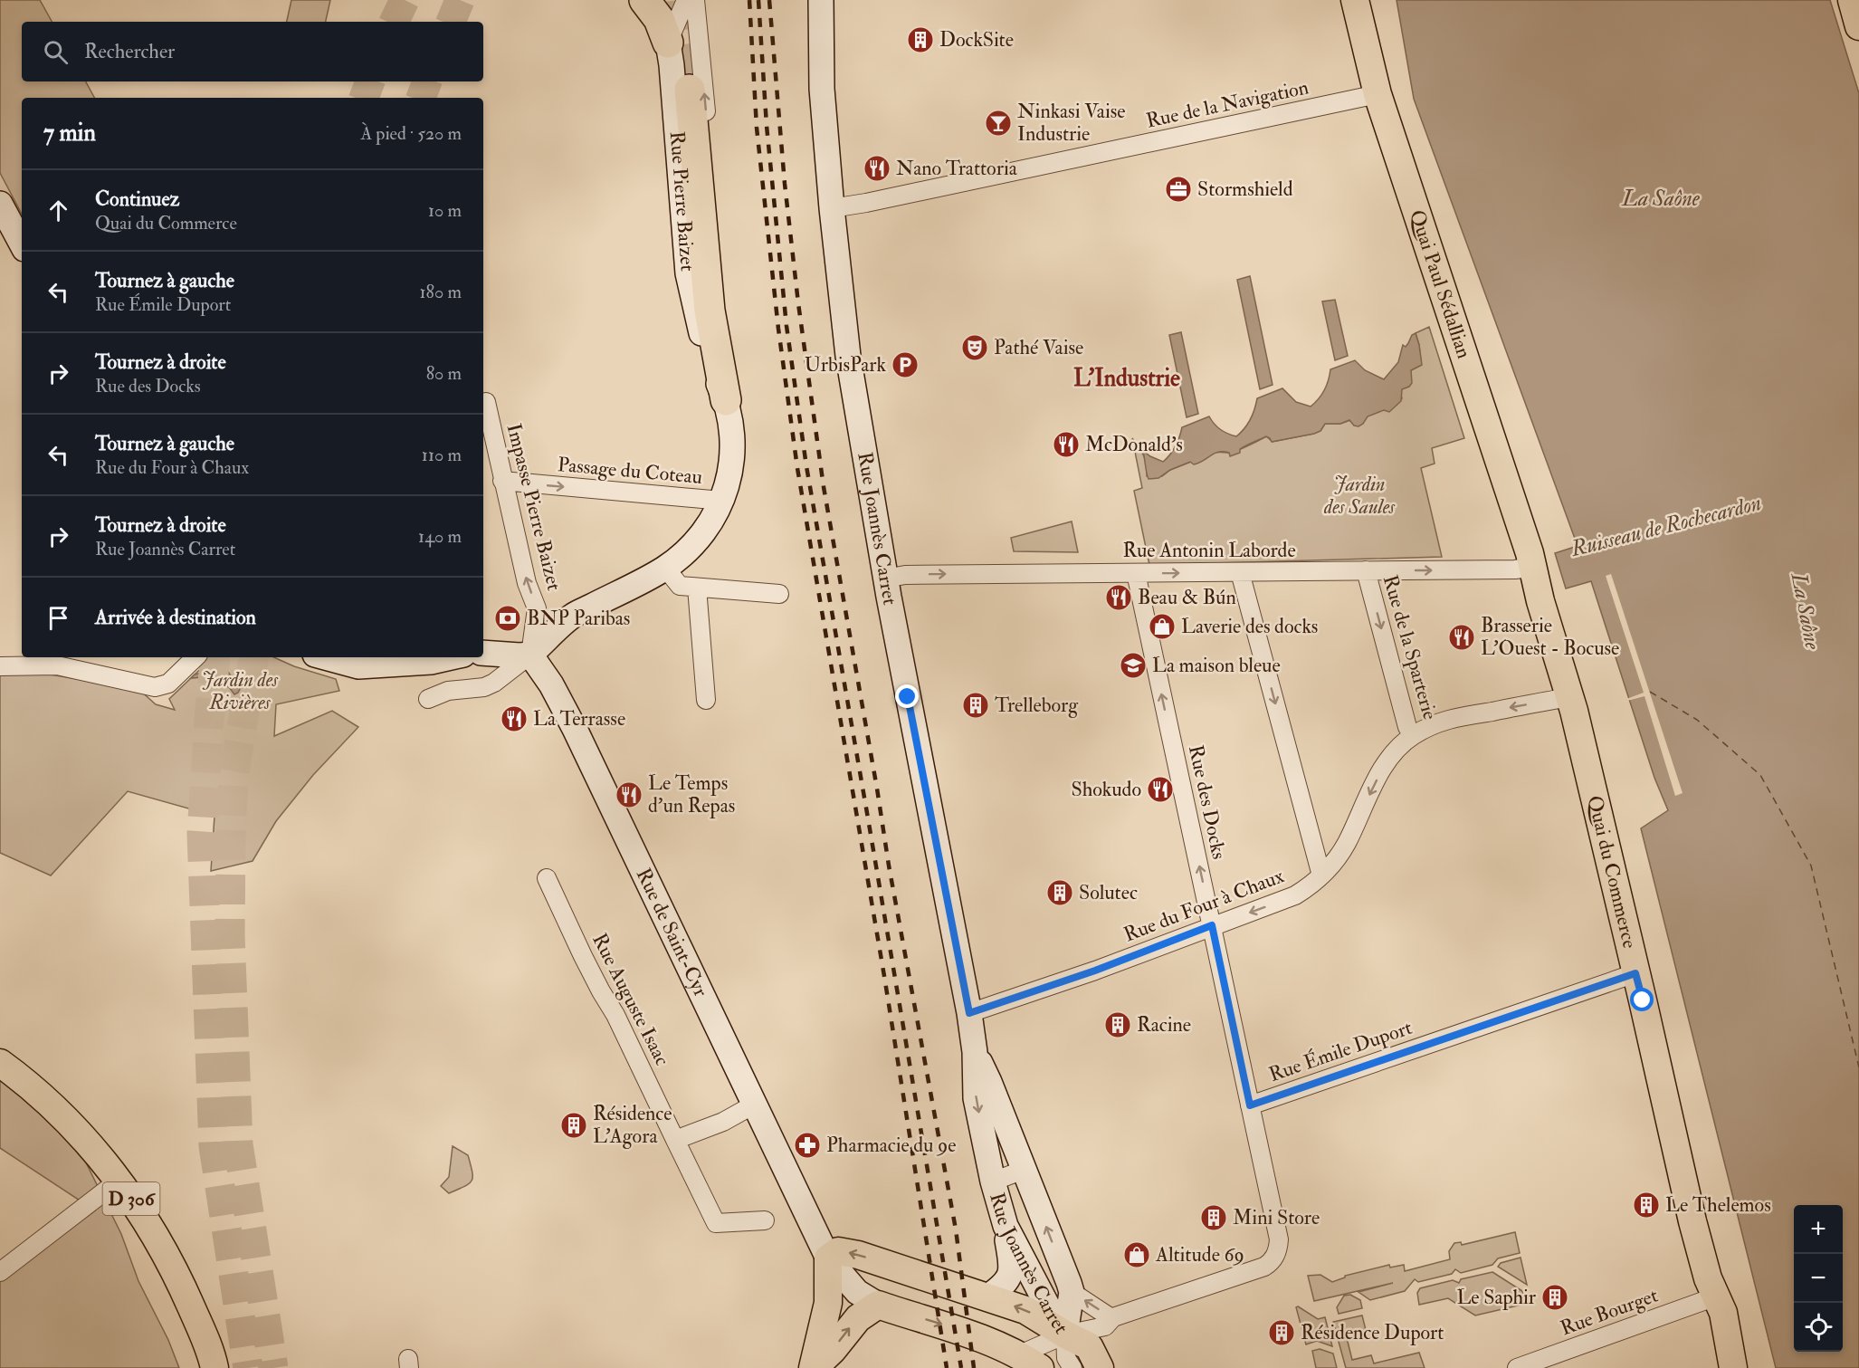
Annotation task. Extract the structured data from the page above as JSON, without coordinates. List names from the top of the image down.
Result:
{
  "streets": {
    "main road": [
      "Quai Paul Sédallian",
      "Quai du Commerce",
      "Rue de Saint-Cyr",
      "D 306"
    ],
    "street": [
      "Rue de la Navigation",
      "Rue Pierre Baizet",
      "Passage du Coteau",
      "Impasse Pierre Baizet",
      "Rue Joannès Carret",
      "Rue Antonin Laborde",
      "Rue de la Sparterie",
      "Rue des Docks",
      "Rue du Four à Chaux",
      "Rue Auguste Isaac",
      "Rue Émile Duport",
      "Rue Bourget"
    ]
  },
  "crossings": [
    ["Rue de la Navigation", "Quai Paul Sédallian"],
    ["Rue de la Navigation", "Rue Joannès Carret"],
    ["Rue Pierre Baizet", "Passage du Coteau"],
    ["Rue Pierre Baizet", "Impasse Pierre Baizet"],
    ["Rue Pierre Baizet", "Rue de Saint-Cyr"],
    ["Quai Paul Sédallian", "Rue Antonin Laborde"],
    ["Quai Paul Sédallian", "Quai du Commerce"],
    ["Passage du Coteau", "Impasse Pierre Baizet"],
    ["Impasse Pierre Baizet", "Rue de Saint-Cyr"],
    ["Rue Joannès Carret", "Rue Antonin Laborde"],
    ["Rue Joannès Carret", "Rue du Four à Chaux"],
    ["Rue Joannès Carret", "Rue de Saint-Cyr"],
    ["Rue Joannès Carret", "Rue Émile Duport"],
    ["Rue Antonin Laborde", "Rue de la Sparterie"],
    ["Rue Antonin Laborde", "Rue des Docks"],
    ["Rue Antonin Laborde", "Quai du Commerce"],
    ["Rue de la Sparterie", "Rue du Four à Chaux"],
    ["Rue des Docks", "Rue du Four à Chaux"],
    ["Rue des Docks", "Rue Émile Duport"],
    ["Quai du Commerce", "Rue du Four à Chaux"],
    ["Quai du Commerce", "Rue Émile Duport"],
    ["Quai du Commerce", "Rue Bourget"],
    ["Rue de Saint-Cyr", "Rue Émile Duport"]
  ],
  "one_way": [
    "Passage du Coteau",
    "Impasse Pierre Baizet",
    "Rue Antonin Laborde",
    "Rue du Four à Chaux"
  ],
  "districts": ["L’Industrie"],
  "water": ["La Saône", "Ruisseau de Rochecardon"],
  "parks": ["Jardin des Saules", "Jardin des Rivières"],
  "places": {
    "building": [
      "DockSite",
      "Trelleborg",
      "Solutec",
      "Racine",
      "Résidence L’Agora",
      "Le Thelemos",
      "Mini Store",
      "Le Saphir",
      "Résidence Duport"
    ],
    "bar": ["Ninkasi Vaise Industrie"],
    "restaurant": [
      "Nano Trattoria",
      "McDonald's",
      "Beau & Bún",
      "Brasserie L'Ouest - Bocuse",
      "La Terrasse",
      "Shokudo",
      "Le Temps d'un Repas"
    ],
    "office": ["Stormshield"],
    "theatre": ["Pathé Vaise"],
    "parking": ["UrbisPark"],
    "bank": ["BNP Paribas"],
    "shop": ["Laverie des docks", "Altitude 69"],
    "school or university": ["La maison bleue"],
    "pharmacy": ["Pharmacie du 9e"]
  },
  "page": {
    "search": "Rechercher",
    "heading": ["7 min", "À pied · 520 m"],
    "list": [
      ["Continuez", "Quai du Commerce", "10 m"],
      ["Tournez à gauche", "Rue Émile Duport", "180 m"],
      ["Tournez à droite", "Rue des Docks", "80 m"],
      ["Tournez à gauche", "Rue du Four à Chaux", "110 m"],
      ["Tournez à droite", "Rue Joannès Carret", "140 m"],
      "Arrivée à destination"
    ],
    "map_buttons": ["+", "−"]
  }
}
